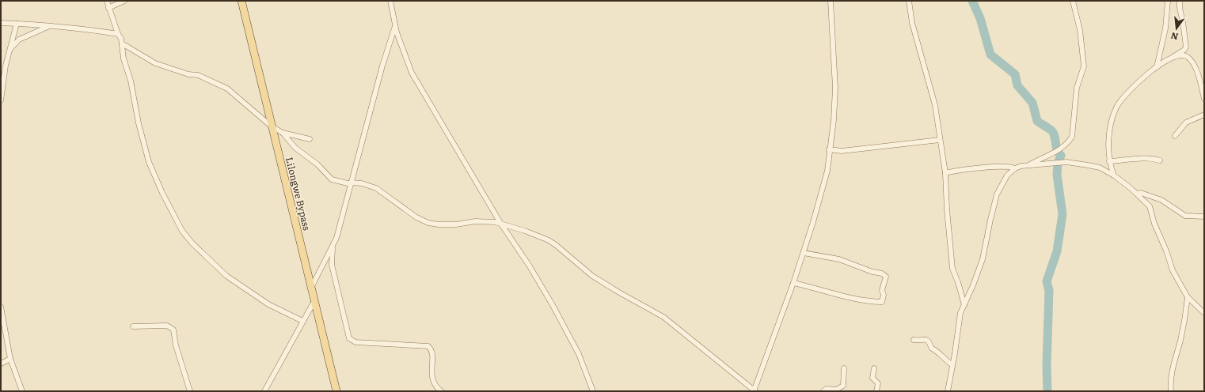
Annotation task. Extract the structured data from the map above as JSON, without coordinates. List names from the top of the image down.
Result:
{
  "streets": {
    "main road": ["Lilongwe Bypass"]
  },
  "north": "bottom"
}
